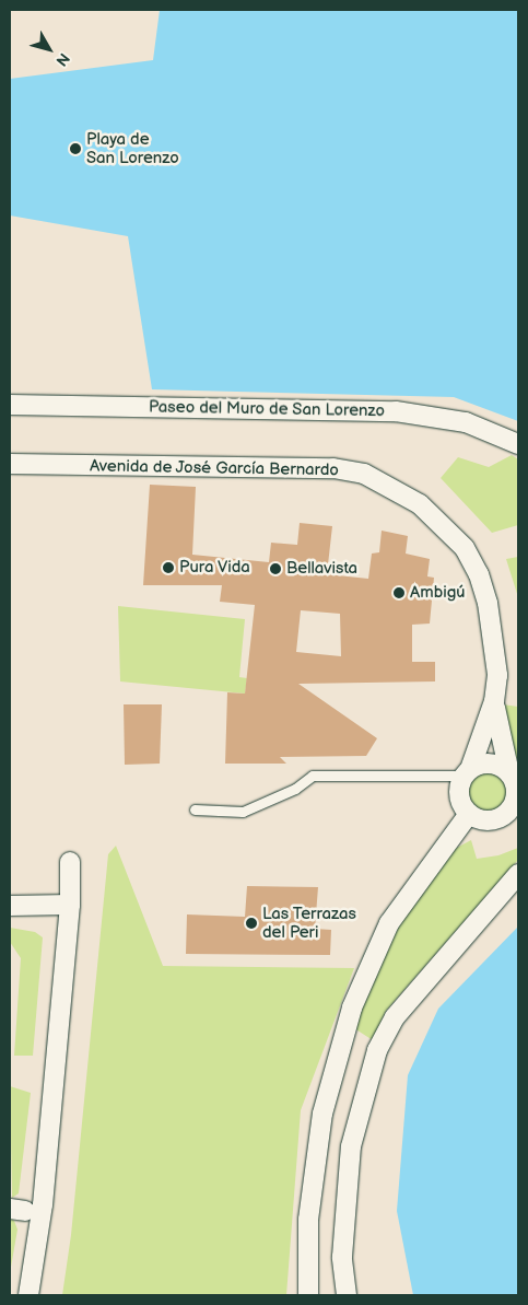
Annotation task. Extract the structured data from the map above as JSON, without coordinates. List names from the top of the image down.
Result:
{
  "streets": {
    "street": ["Paseo del Muro de San Lorenzo", "Avenida de José García Bernardo"]
  },
  "places": [
    "Playa de San Lorenzo",
    "Pura Vida",
    "Bellavista",
    "Ambigú",
    "Las Terrazas del Peri"
  ],
  "north": "bottom right"
}
